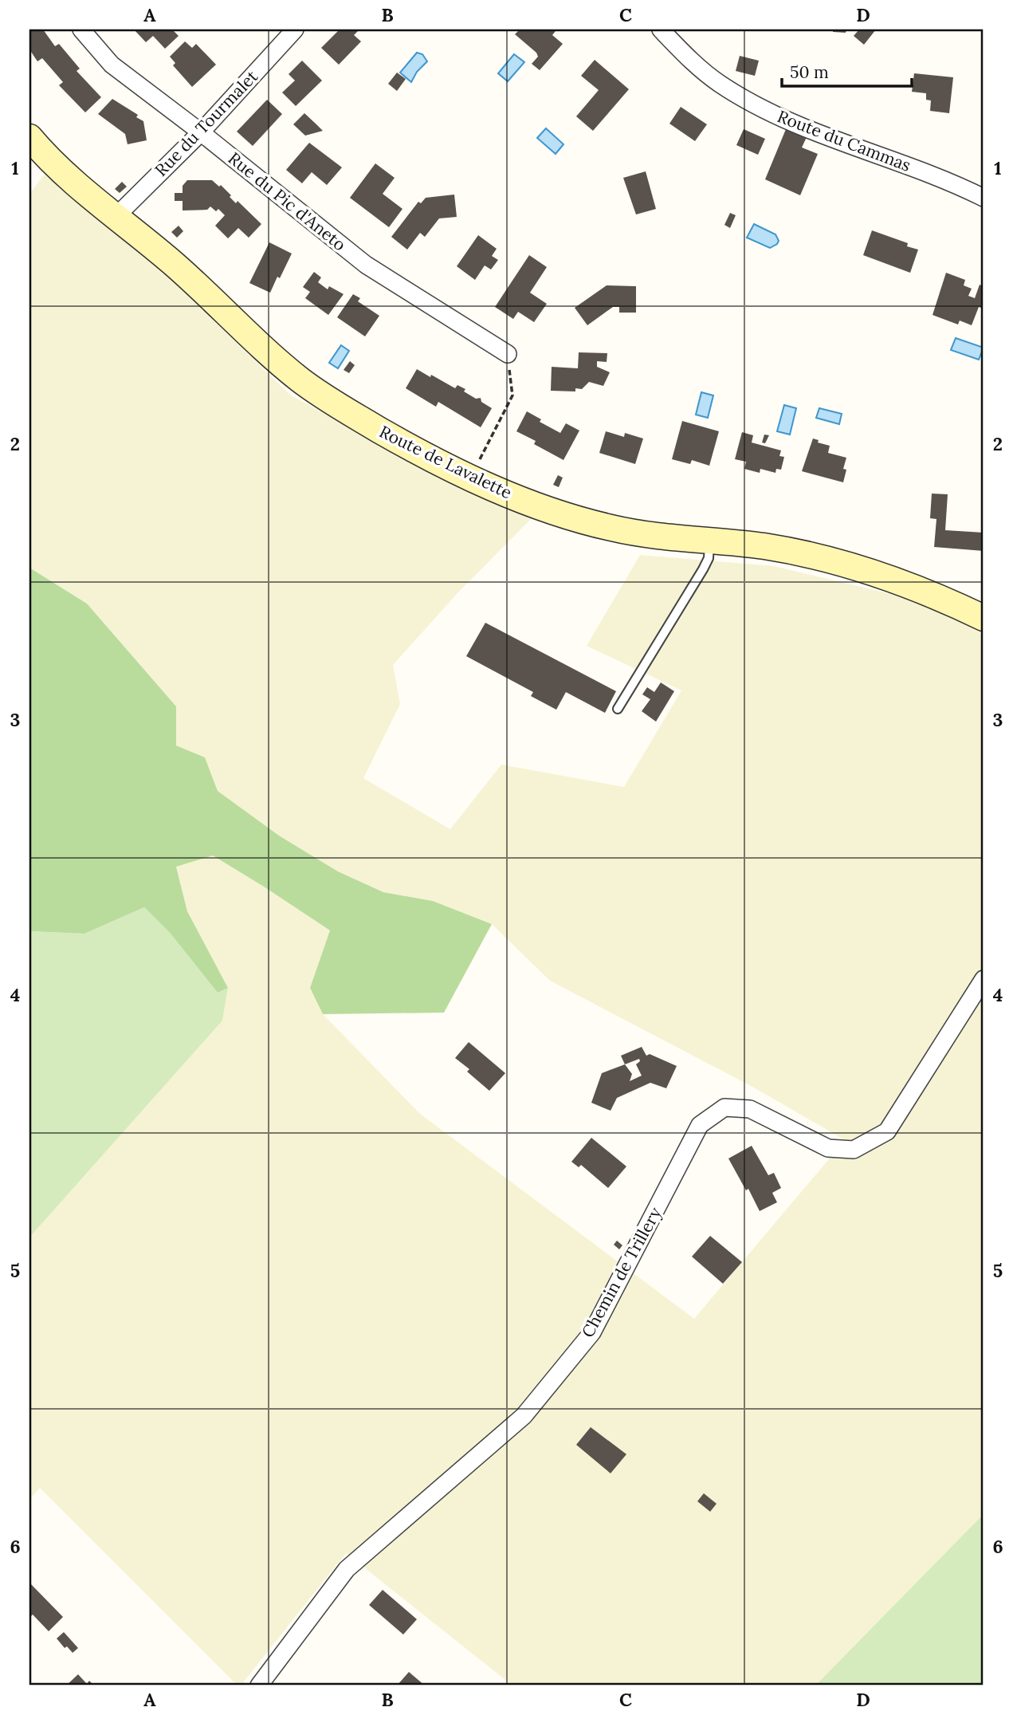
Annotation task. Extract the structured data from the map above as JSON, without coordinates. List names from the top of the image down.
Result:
{
  "streets": {
    "street": [
      "Rue du Tourmalet",
      "Route du Cammas",
      "Rue du Pic d'Aneto",
      "Route de Lavalette",
      "Chemin de Trillery"
    ]
  },
  "crossings": [
    ["Rue du Tourmalet", "Rue du Pic d'Aneto"],
    ["Rue du Tourmalet", "Route de Lavalette"]
  ],
  "scale_bar": "50 m",
  "grid": {
    "columns": [
      "A",
      "B",
      "C",
      "D"
    ],
    "rows": [
      "1",
      "2",
      "3",
      "4",
      "5",
      "6"
    ]
  }
}
